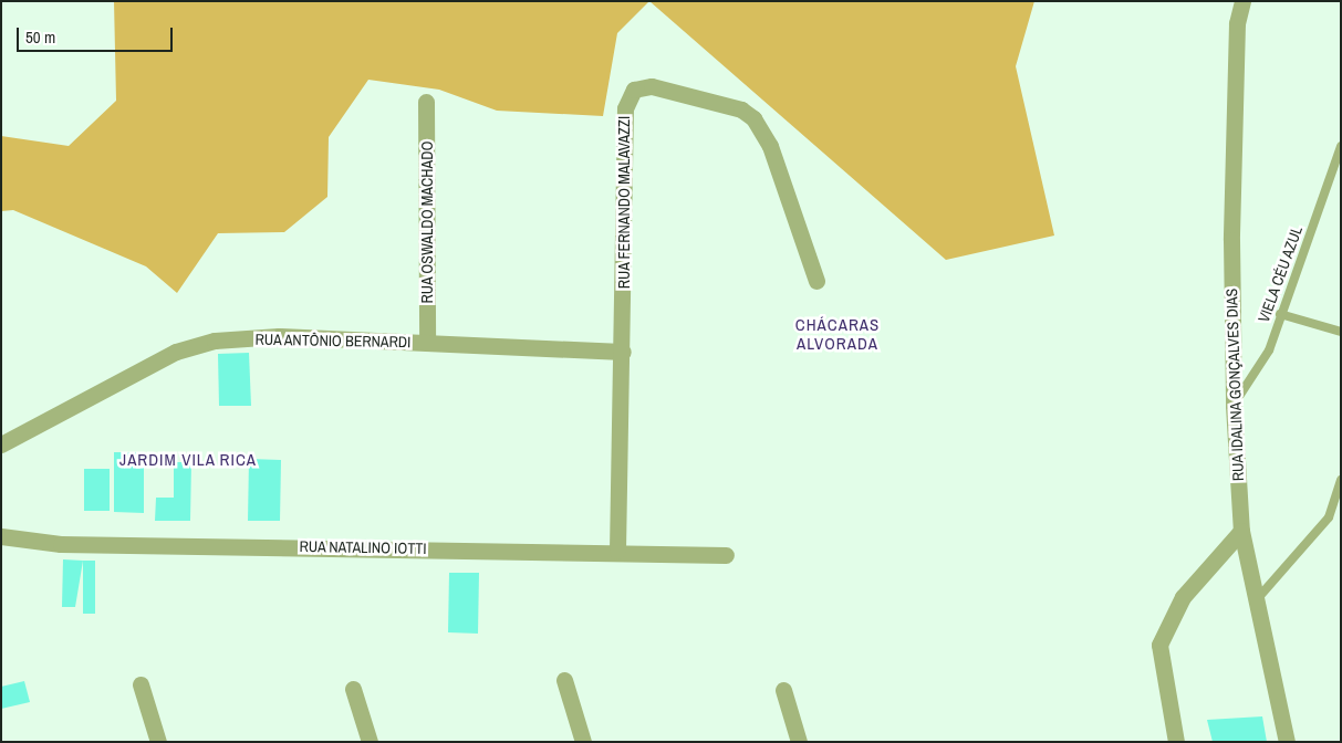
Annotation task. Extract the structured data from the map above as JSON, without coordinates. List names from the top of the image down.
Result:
{
  "streets": {
    "street": [
      "RUA FERNANDO MALAVAZZI",
      "RUA OSWALDO MACHADO",
      "RUA ANTÔNIO BERNARDI",
      "RUA IDALINA GONÇALVES DIAS",
      "RUA NATALINO IOTTI"
    ],
    "lane": ["VIELA CÉU AZUL"]
  },
  "crossings": [
    ["RUA FERNANDO MALAVAZZI", "RUA ANTÔNIO BERNARDI"],
    ["RUA FERNANDO MALAVAZZI", "RUA NATALINO IOTTI"],
    ["RUA OSWALDO MACHADO", "RUA ANTÔNIO BERNARDI"],
    ["VIELA CÉU AZUL", "RUA IDALINA GONÇALVES DIAS"]
  ],
  "districts": ["CHÁCARAS ALVORADA", "JARDIM VILA RICA"],
  "scale_bar": "50 m"
}
